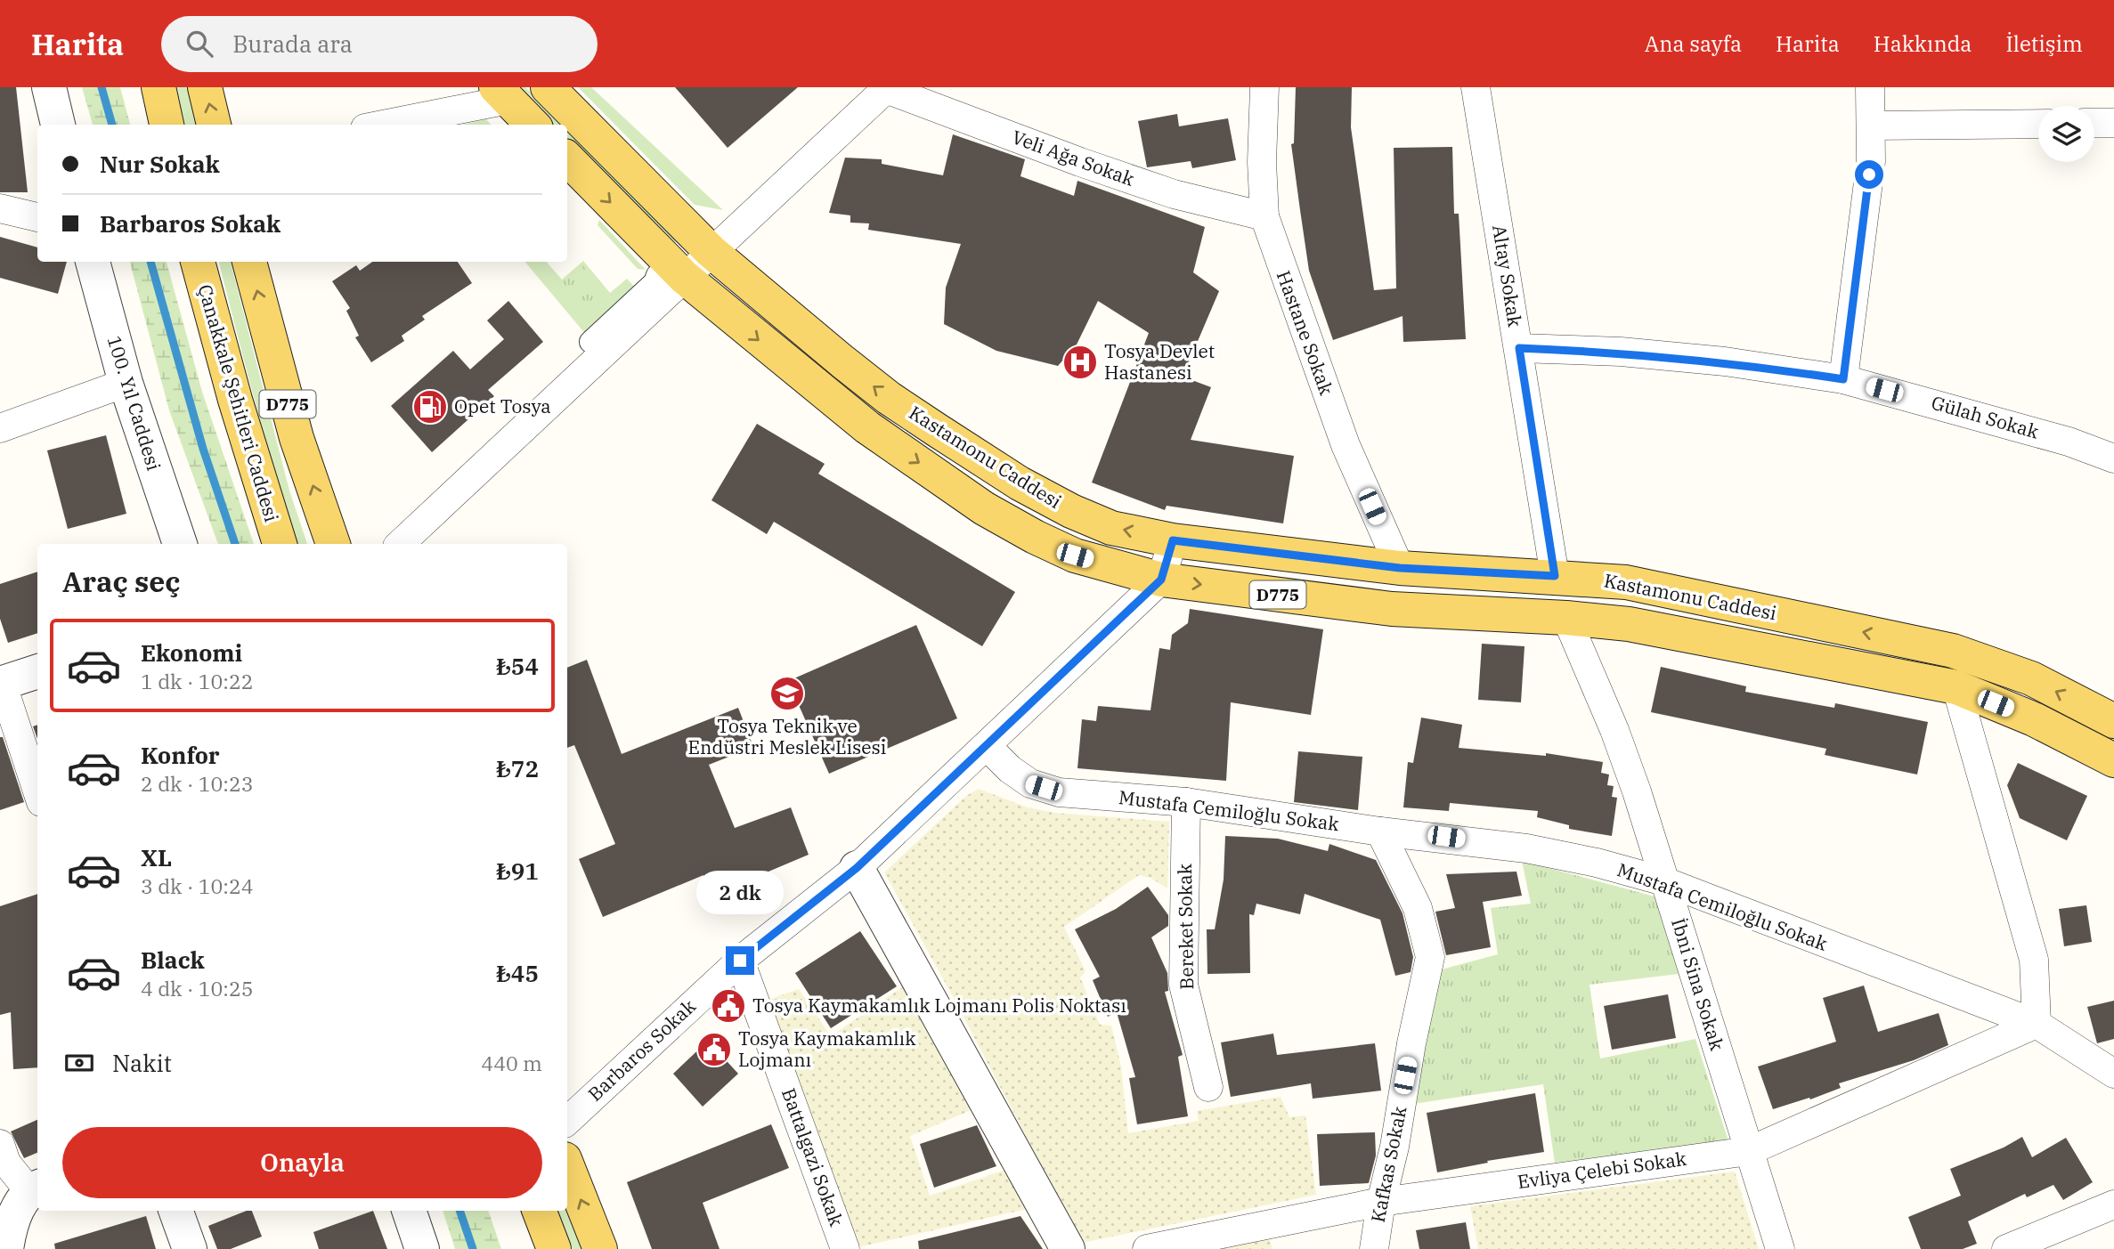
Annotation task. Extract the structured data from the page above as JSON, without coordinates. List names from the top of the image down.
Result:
{
  "streets": {
    "main road": ["Çanakkale Şehitleri Caddesi", "D775", "Kastamonu Caddesi"],
    "street": [
      "Veli Ağa Sokak",
      "Altay Sokak",
      "Hastane Sokak",
      "100. Yıl Caddesi",
      "Gülah Sokak",
      "Mustafa Cemiloğlu Sokak",
      "Bereket Sokak",
      "İbni Sina Sokak",
      "Barbaros Sokak",
      "Battalgazi Sokak",
      "Kafkas Sokak",
      "Evliya Çelebi Sokak"
    ]
  },
  "crossings": [
    ["Veli Ağa Sokak", "Hastane Sokak"],
    ["Altay Sokak", "Gülah Sokak"],
    ["Altay Sokak", "Kastamonu Caddesi"],
    ["Hastane Sokak", "Kastamonu Caddesi"],
    ["Kastamonu Caddesi", "İbni Sina Sokak"],
    ["Kastamonu Caddesi", "Barbaros Sokak"],
    ["Mustafa Cemiloğlu Sokak", "Bereket Sokak"],
    ["Mustafa Cemiloğlu Sokak", "İbni Sina Sokak"],
    ["Mustafa Cemiloğlu Sokak", "Barbaros Sokak"],
    ["Mustafa Cemiloğlu Sokak", "Kafkas Sokak"],
    ["Mustafa Cemiloğlu Sokak", "Evliya Çelebi Sokak"],
    ["İbni Sina Sokak", "Evliya Çelebi Sokak"],
    ["Barbaros Sokak", "Battalgazi Sokak"],
    ["Kafkas Sokak", "Evliya Çelebi Sokak"]
  ],
  "places": {
    "hospital": ["Tosya Devlet Hastanesi"],
    "fuel station": ["Opet Tosya"],
    "school or university": ["Tosya Teknik ve Endüstri Meslek Lisesi"],
    "public building": ["Tosya Kaymakamlık Lojmanı Polis Noktası", "Tosya Kaymakamlık Lojmanı"]
  },
  "page": {
    "header": "Harita",
    "search": "Burada ara",
    "nav": [
      "Ana sayfa",
      "Harita",
      "Hakkında",
      "İletişim"
    ],
    "banner": ["Nur Sokak", "Barbaros Sokak"],
    "heading": "Araç seç",
    "list": [
      {
        "name": "Ekonomi",
        "note": "1 dk · 10:22",
        "value": "₺54"
      },
      {
        "name": "Konfor",
        "note": "2 dk · 10:23",
        "value": "₺72"
      },
      {
        "name": "XL",
        "note": "3 dk · 10:24",
        "value": "₺91"
      },
      {
        "name": "Black",
        "note": "4 dk · 10:25",
        "value": "₺45"
      }
    ],
    "bubble": "2 dk",
    "pay": ["Nakit", "440 m"],
    "buttons": "Onayla"
  }
}
